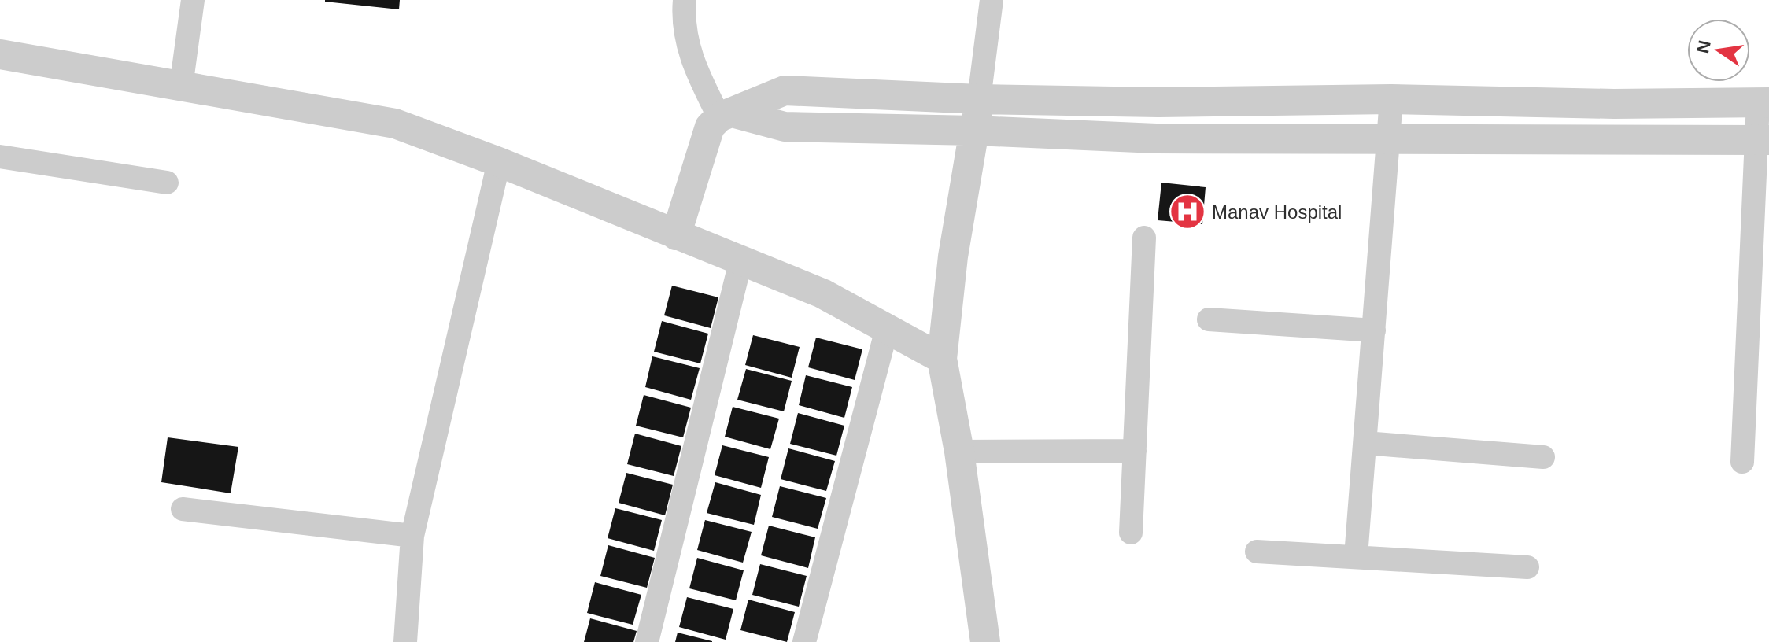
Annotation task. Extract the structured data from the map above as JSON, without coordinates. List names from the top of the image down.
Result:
{
  "places": {
    "hospital": ["Manav Hospital"]
  },
  "north": "left"
}
